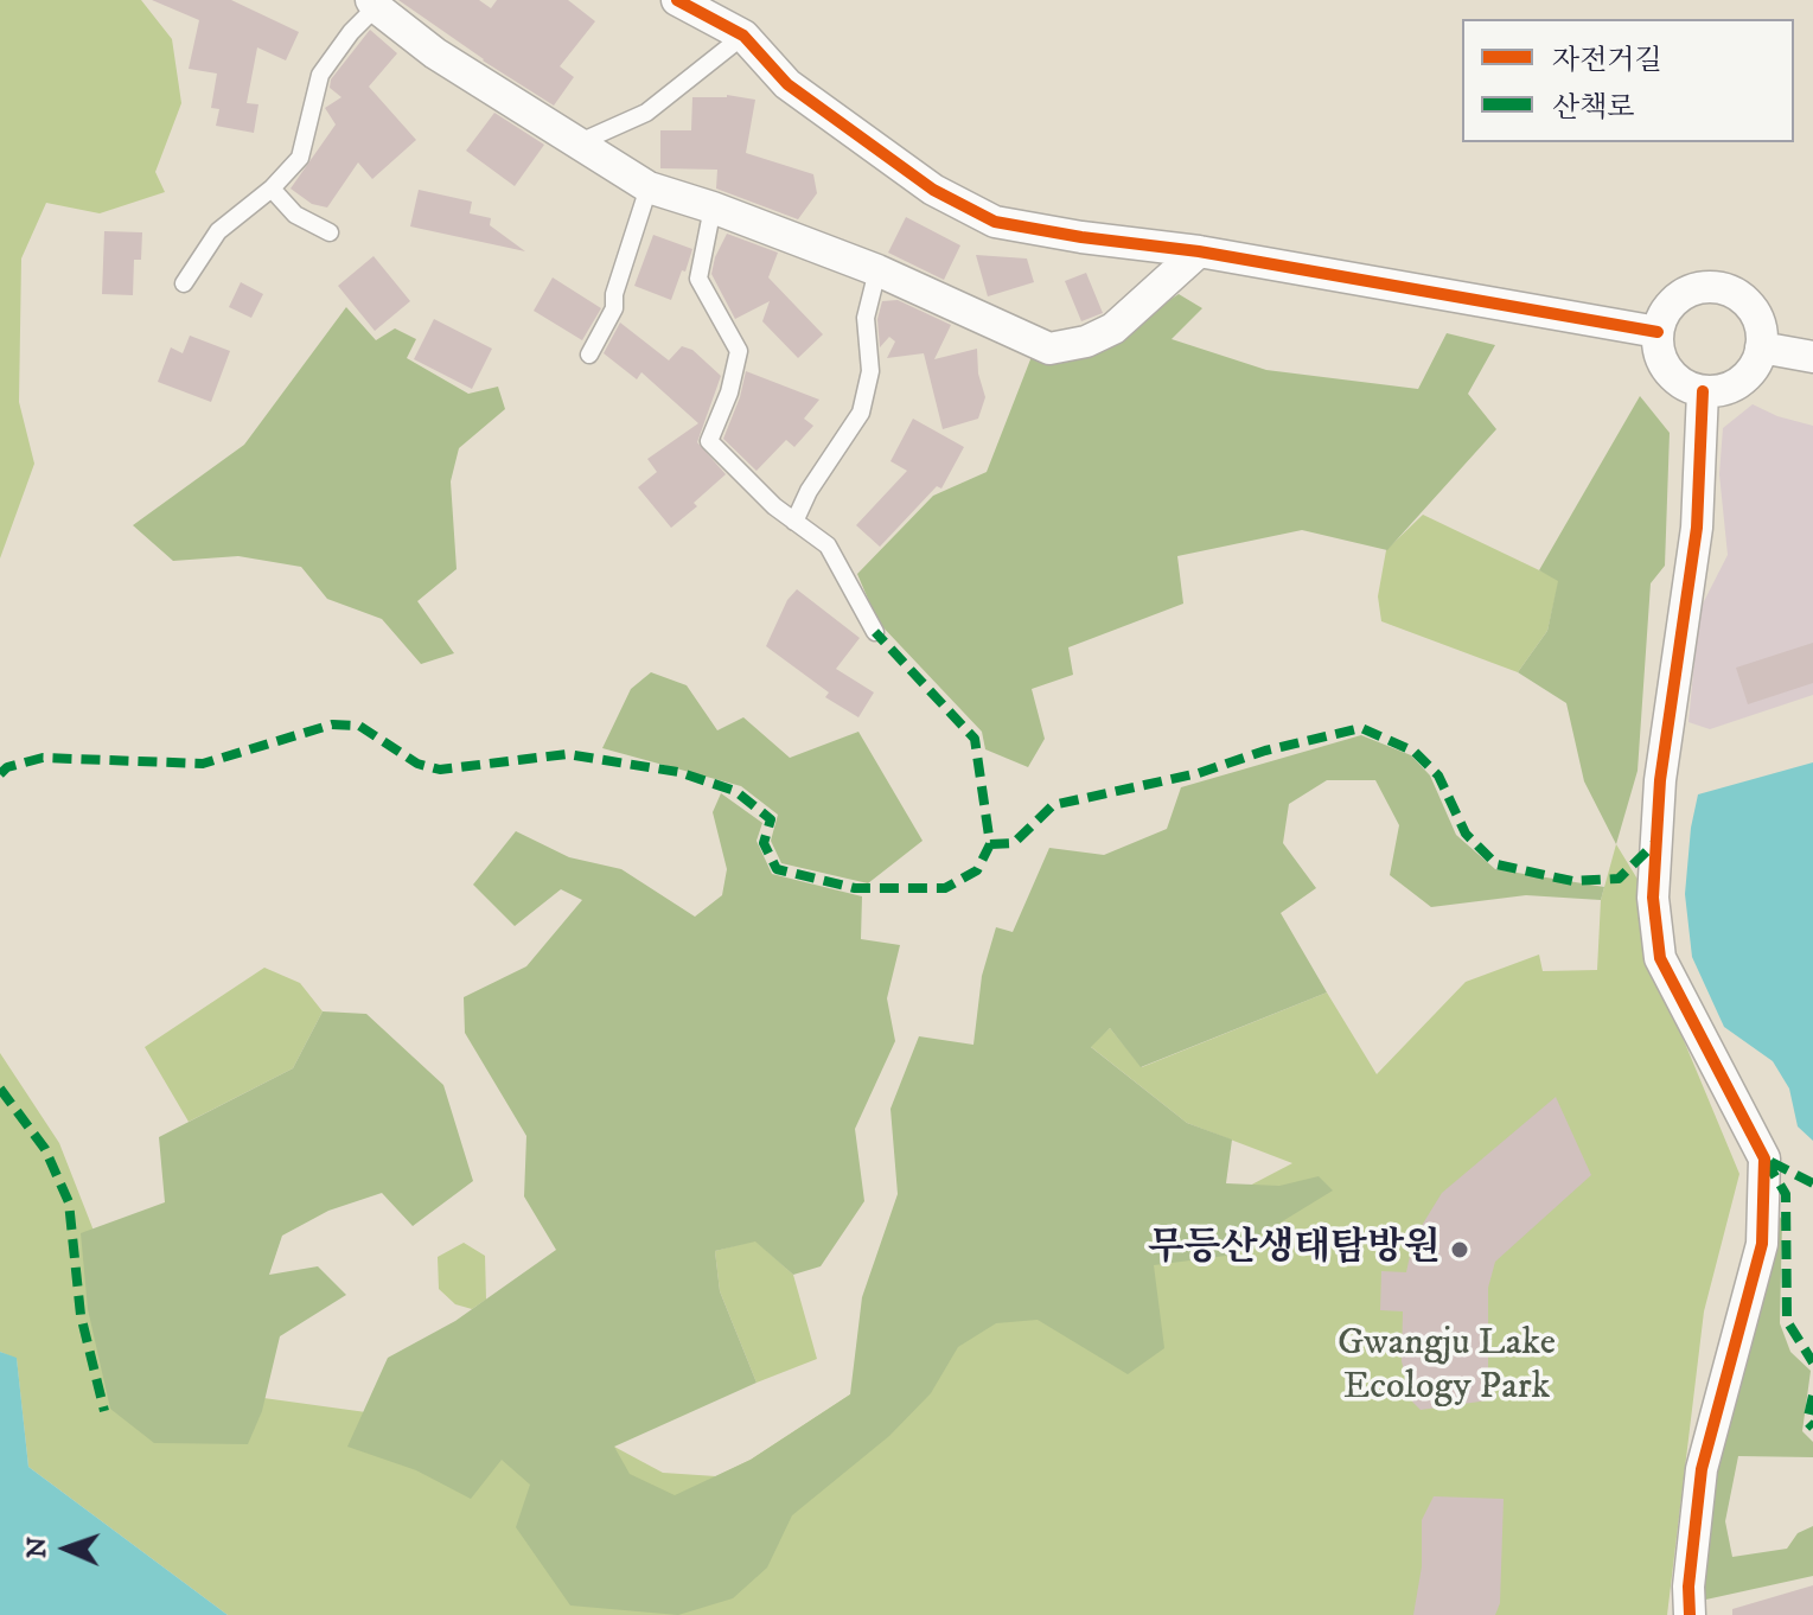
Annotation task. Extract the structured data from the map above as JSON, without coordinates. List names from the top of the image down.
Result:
{
  "parks": ["Gwangju Lake Ecology Park"],
  "places": ["무등산생태탐방원"],
  "legend": ["자전거길", "산책로"],
  "north": "left"
}
